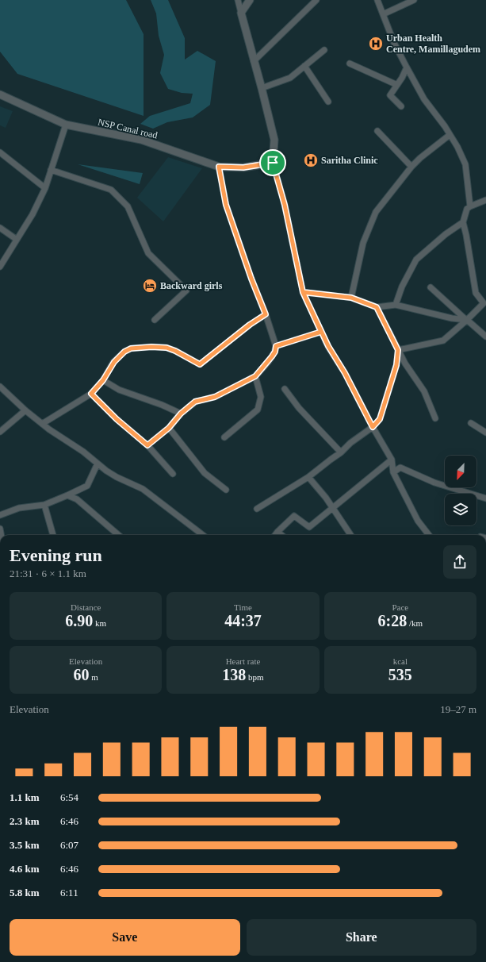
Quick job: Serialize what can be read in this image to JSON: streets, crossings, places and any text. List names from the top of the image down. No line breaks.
{"streets":{"street":["NSP Canal road"]},"places":{"hospital":["Urban Health Centre, Mamillagudem","Saritha Clinic"],"hotel":["Backward girls"]},"north":"bottom left","page":{"heading":["Evening run","21:31 · 6 × 1.1 km"],"stats":[["Distance","6.90 km"],["Time","44:37"],["Pace","6:28 /km"],["Elevation","60 m"],["Heart rate","138 bpm"],["kcal","535"]],"chart":["Elevation","19–27 m"],"list":[{"name":"1.1 km","note":"6:54"},{"name":"2.3 km","note":"6:46"},{"name":"3.5 km","note":"6:07"},{"name":"4.6 km","note":"6:46"},{"name":"5.8 km","note":"6:11"}],"buttons":["Save","Share"]}}
